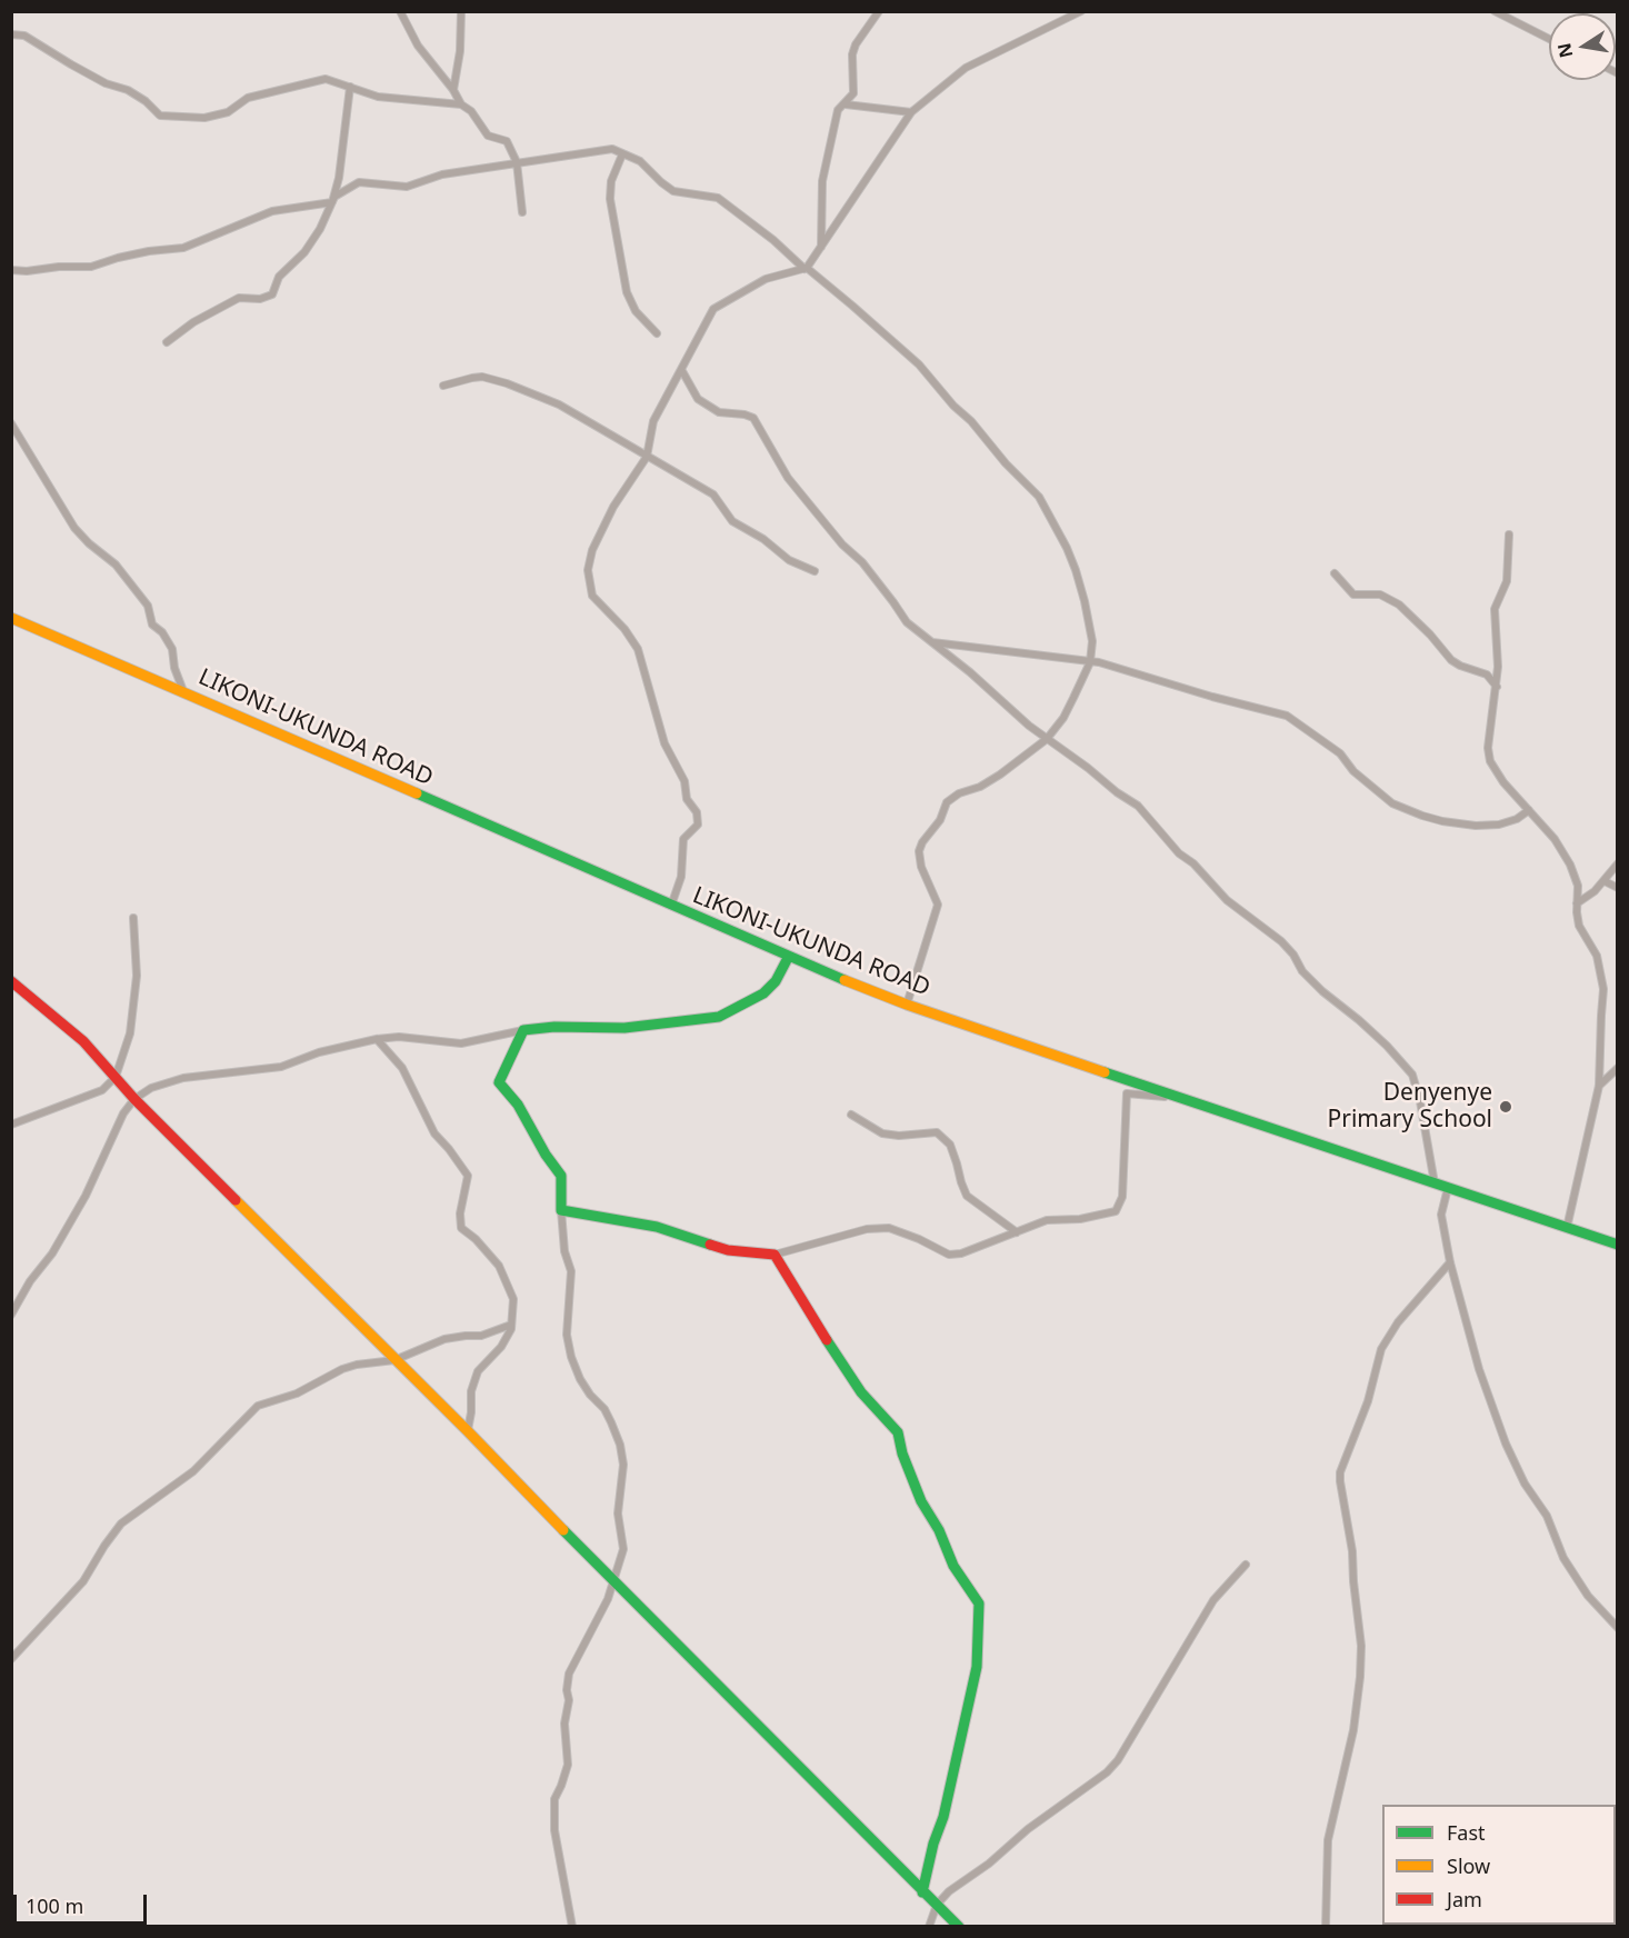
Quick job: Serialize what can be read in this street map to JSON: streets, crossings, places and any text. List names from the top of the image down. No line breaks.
{"streets":{"main road":["LIKONI-UKUNDA ROAD"]},"places":["Denyenye Primary School"],"legend":["Fast","Slow","Jam"],"scale_bar":"100 m","north":"left"}
